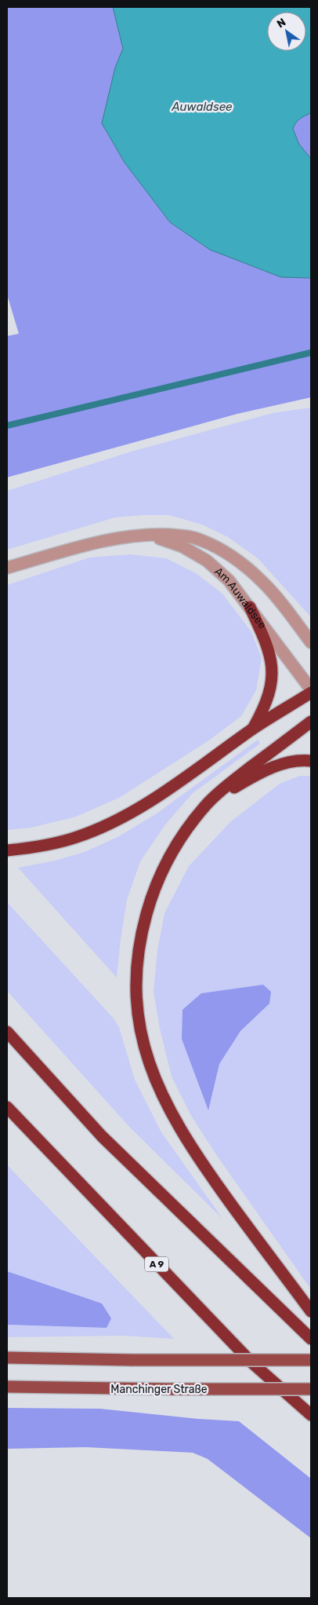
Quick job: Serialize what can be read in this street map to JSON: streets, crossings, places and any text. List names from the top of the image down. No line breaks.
{"streets":{"highway":["A 9"],"main road":["Manchinger Straße"],"street":["Am Auwaldsee"]},"water":["Auwaldsee"],"north":"top left"}
